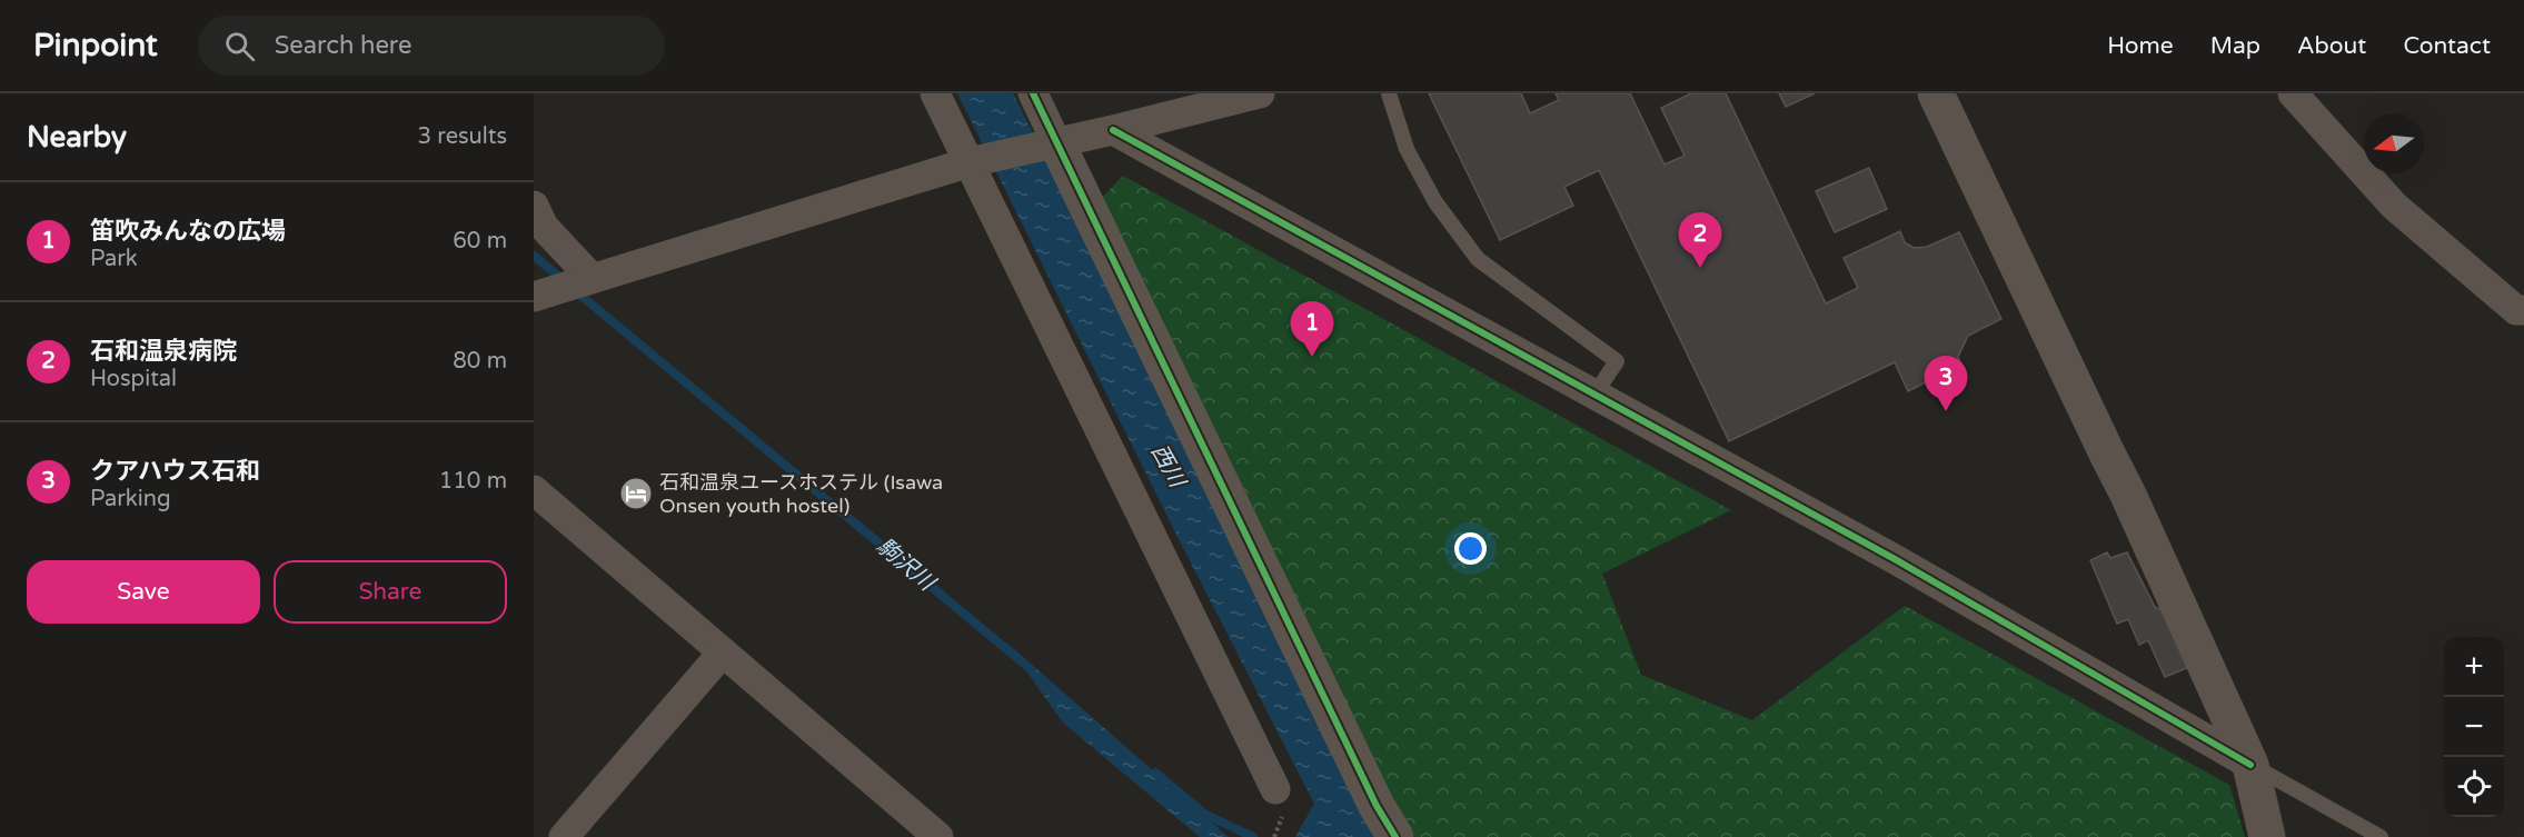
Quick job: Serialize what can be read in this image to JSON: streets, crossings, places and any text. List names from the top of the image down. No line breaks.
{"water":["西川","駒沢川"],"places":{"hotel":["石和温泉ユースホステル (Isawa Onsen youth hostel)"]},"north":"left","page":{"header":"Pinpoint","search":"Search here","nav":["Home","Map","About","Contact"],"heading":["Nearby","3 results"],"list":[{"mark":"1","name":"笛吹みんなの広場","note":"Park","value":"60 m"},{"mark":"2","name":"石和温泉病院","note":"Hospital","value":"80 m"},{"mark":"3","name":"クアハウス石和","note":"Parking","value":"110 m"}],"pins":["2","1","3"],"buttons":["Save","Share"],"map_buttons":["+","−"]}}
